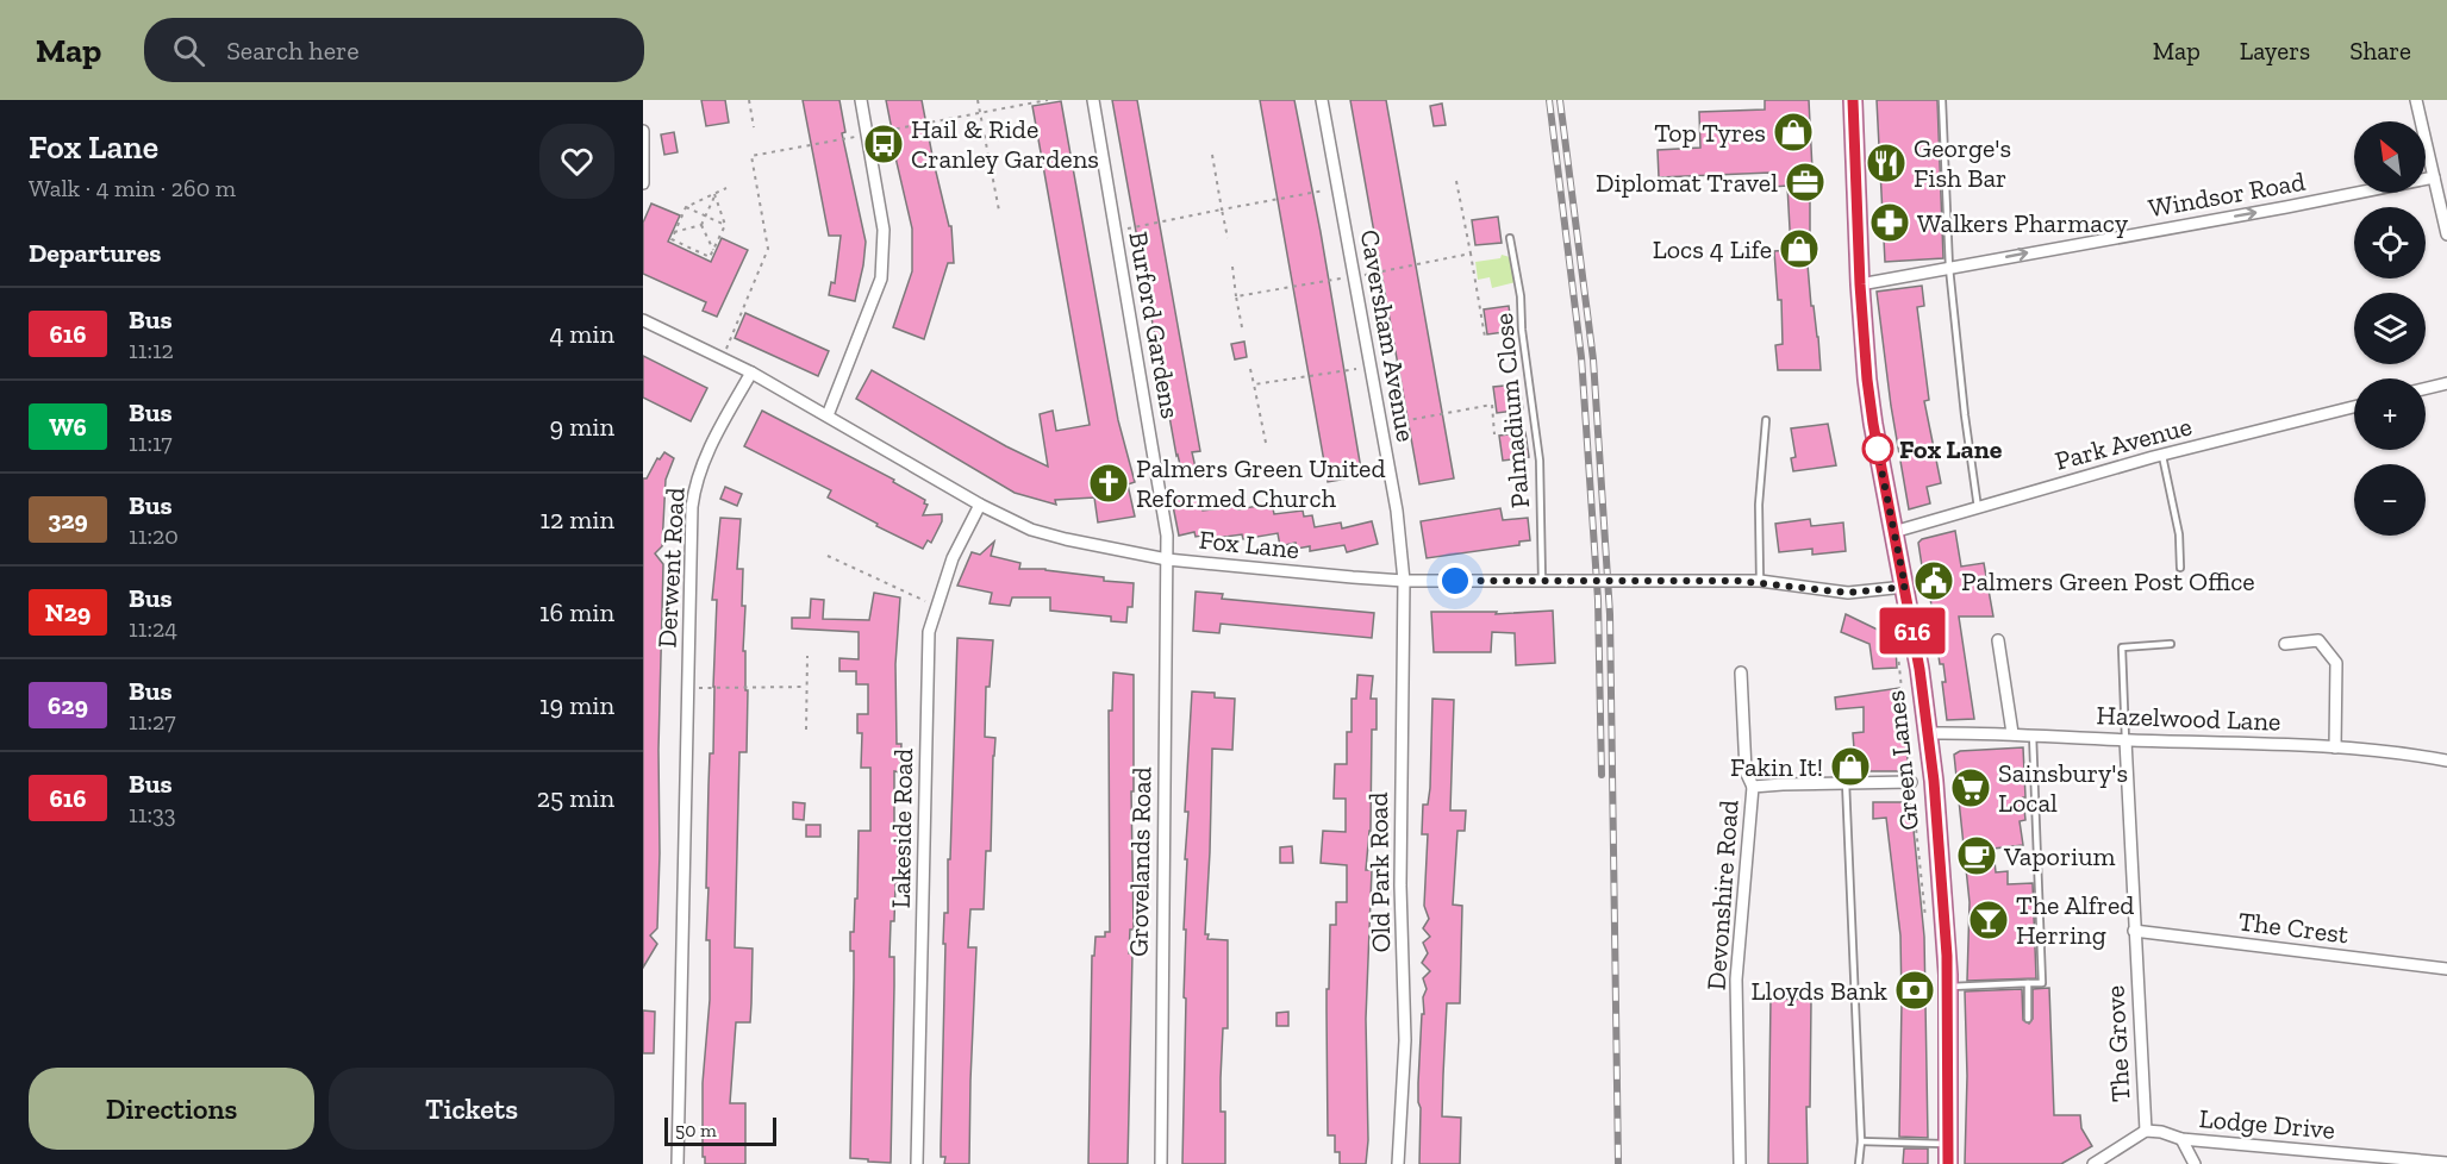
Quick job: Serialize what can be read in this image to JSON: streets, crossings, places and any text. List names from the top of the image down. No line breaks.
{"streets":{"main road":["Green Lanes"],"street":["Windsor Road","Burford Gardens","Caversham Avenue","Park Avenue","Fox Lane","Derwent Road","Hazelwood Lane","Lakeside Road","Grovelands Road","Old Park Road","Devonshire Road","The Crest","The Grove","Lodge Drive"],"lane":["Palmadium Close"]},"crossings":[["Windsor Road","Green Lanes"],["Burford Gardens","Fox Lane"],["Burford Gardens","Grovelands Road"],["Caversham Avenue","Fox Lane"],["Caversham Avenue","Old Park Road"],["Palmadium Close","Fox Lane"],["Park Avenue","Green Lanes"],["Fox Lane","Derwent Road"],["Fox Lane","Green Lanes"],["Fox Lane","Lakeside Road"],["Fox Lane","Grovelands Road"],["Fox Lane","Old Park Road"],["Hazelwood Lane","Green Lanes"],["Hazelwood Lane","The Grove"],["Green Lanes","Devonshire Road"],["The Crest","The Grove"],["The Grove","Lodge Drive"]],"one_way":["Windsor Road"],"places":{"shop":["Top Tyres","Locs 4 Life","Fakin It!"],"bus stop":["Hail & Ride Cranley Gardens"],"restaurant":["George's Fish Bar"],"office":["Diplomat Travel"],"pharmacy":["Walkers Pharmacy"],"other":["Fox Lane"],"church":["Palmers Green United Reformed Church"],"public building":["Palmers Green Post Office"],"supermarket":["Sainsbury's Local"],"cafe":["Vaporium"],"bar":["The Alfred Herring"],"bank":["Lloyds Bank"]},"lines":["bus line 616"],"scale_bar":"50 m","north":"top left","page":{"header":"Map","search":"Search here","nav":["Map","Layers","Share"],"heading":[["Fox Lane","Walk · 4 min · 260 m"],"Departures"],"on_map":"616","map_buttons":["+","−"],"list":[{"mark":"616","name":"Bus","note":"11:12","value":"4 min"},{"mark":"W6","name":"Bus","note":"11:17","value":"9 min"},{"mark":"329","name":"Bus","note":"11:20","value":"12 min"},{"mark":"N29","name":"Bus","note":"11:24","value":"16 min"},{"mark":"629","name":"Bus","note":"11:27","value":"19 min"},{"mark":"616","name":"Bus","note":"11:33","value":"25 min"}],"buttons":["Directions","Tickets"],"scale":"50 m"}}
